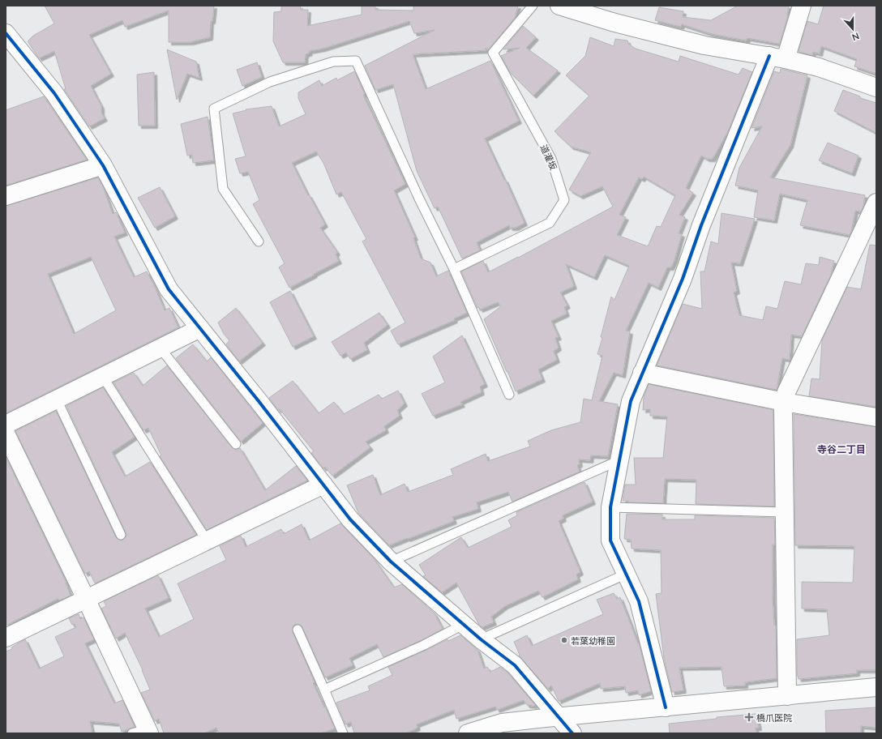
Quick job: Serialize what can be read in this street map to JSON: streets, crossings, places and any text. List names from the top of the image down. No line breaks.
{"streets":{"lane":["道灌坂"]},"districts":["寺谷二丁目"],"places":{"other":["若葉幼稚園"],"health":["橋爪医院"]},"north":"bottom"}
